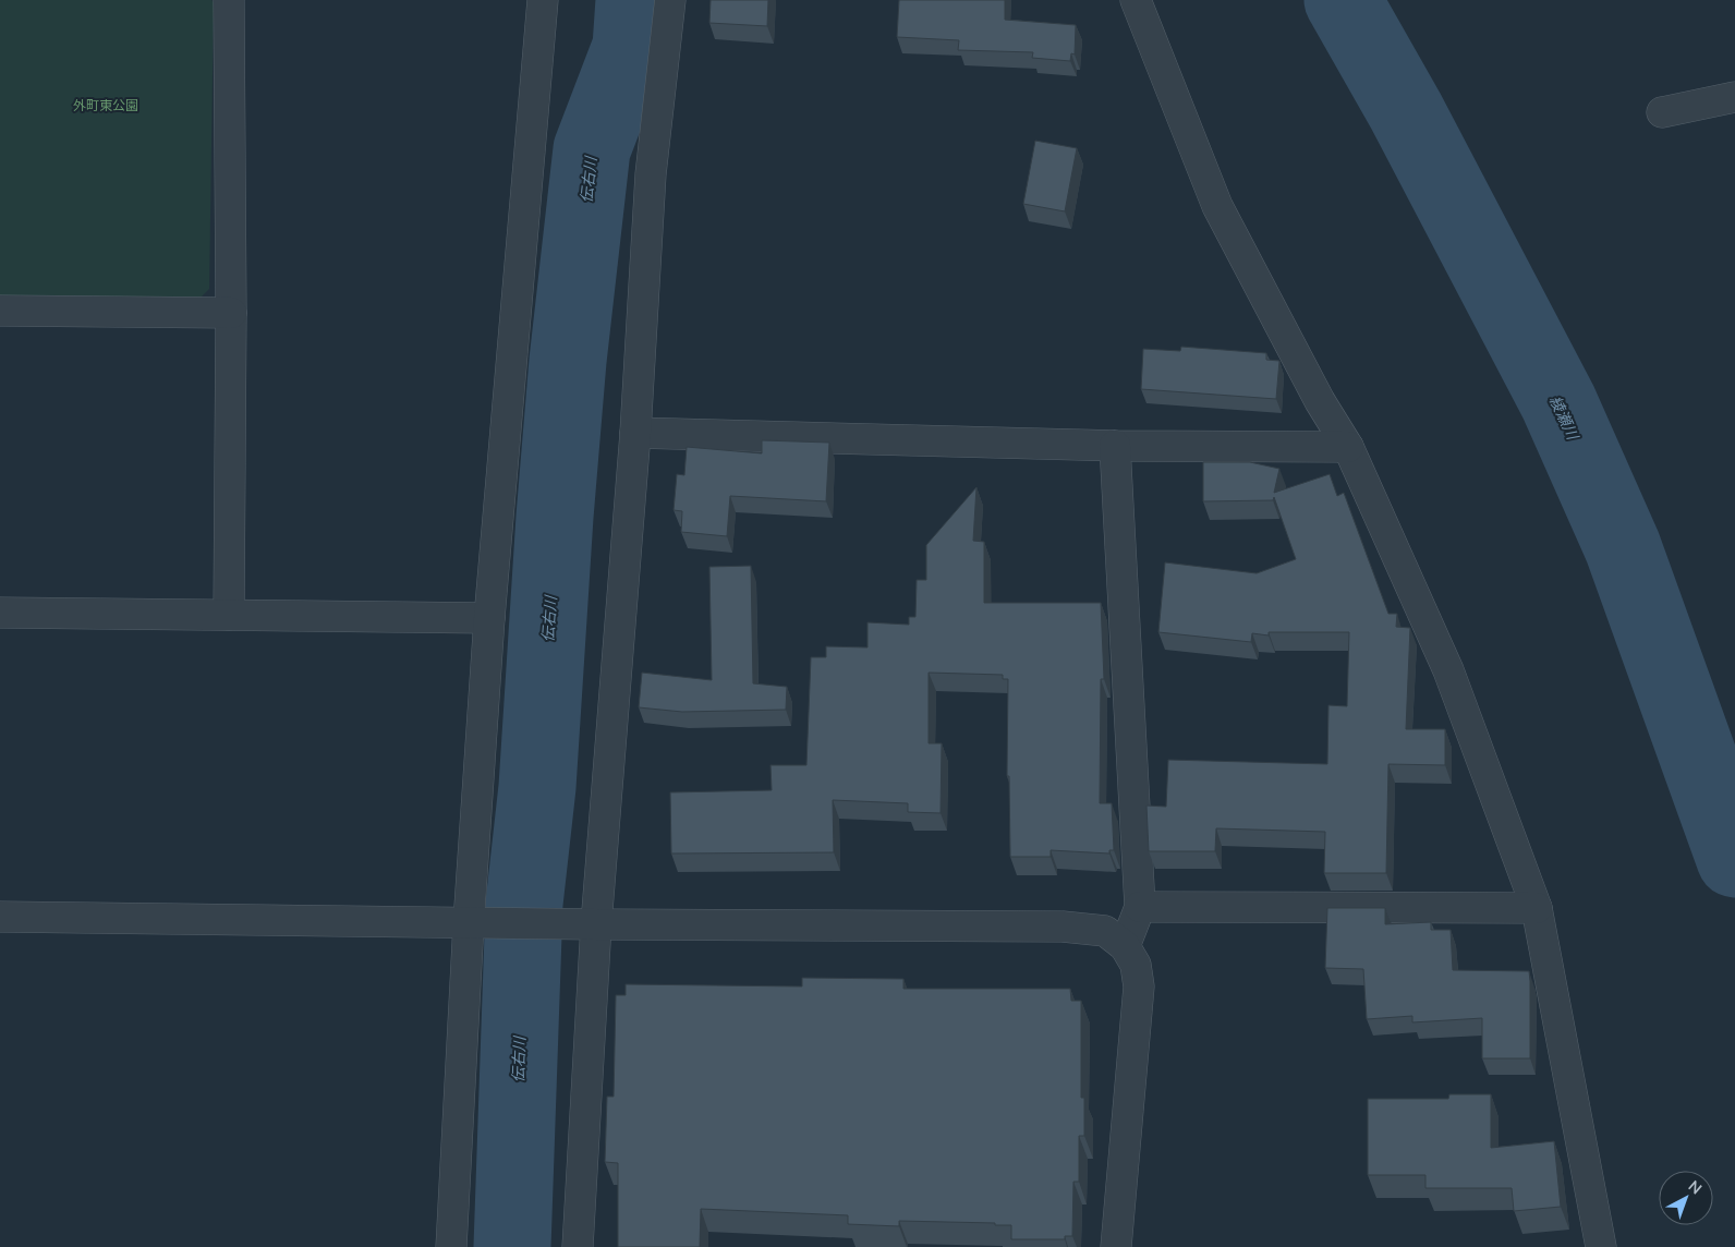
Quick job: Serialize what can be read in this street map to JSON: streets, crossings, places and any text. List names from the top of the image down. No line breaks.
{"water":["伝右川","綾瀬川"],"parks":["外町東公園"],"north":"top right"}
